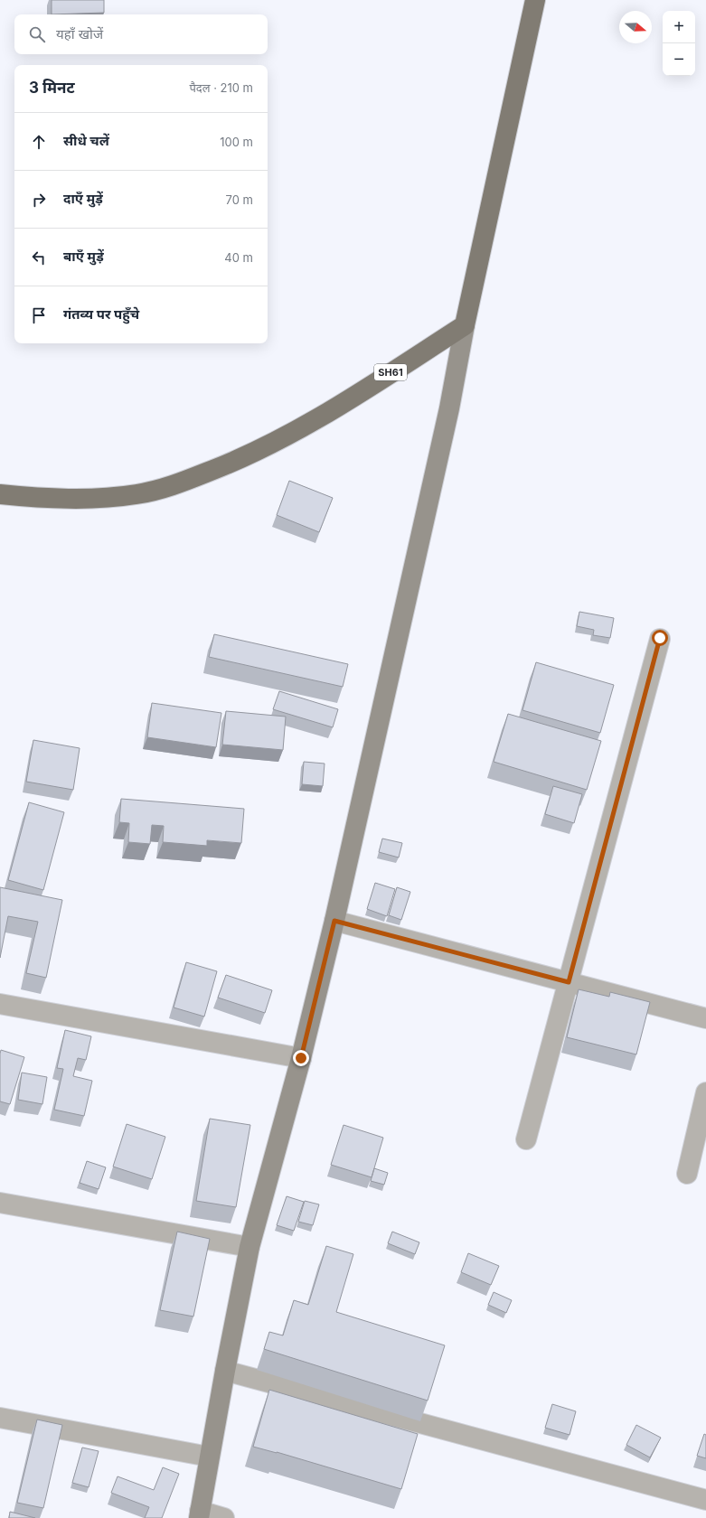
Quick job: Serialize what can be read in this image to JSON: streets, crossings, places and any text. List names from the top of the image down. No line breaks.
{"streets":{"main road":["SH61"]},"north":"right","page":{"map_buttons":["+","−"],"search":"यहाँ खोजें","heading":["3 मिनट","पैदल · 210 m"],"list":[["सीधे चलें","100 m"],["दाएँ मुड़ें","70 m"],["बाएँ मुड़ें","40 m"],"गंतव्य पर पहुँचे"]}}
